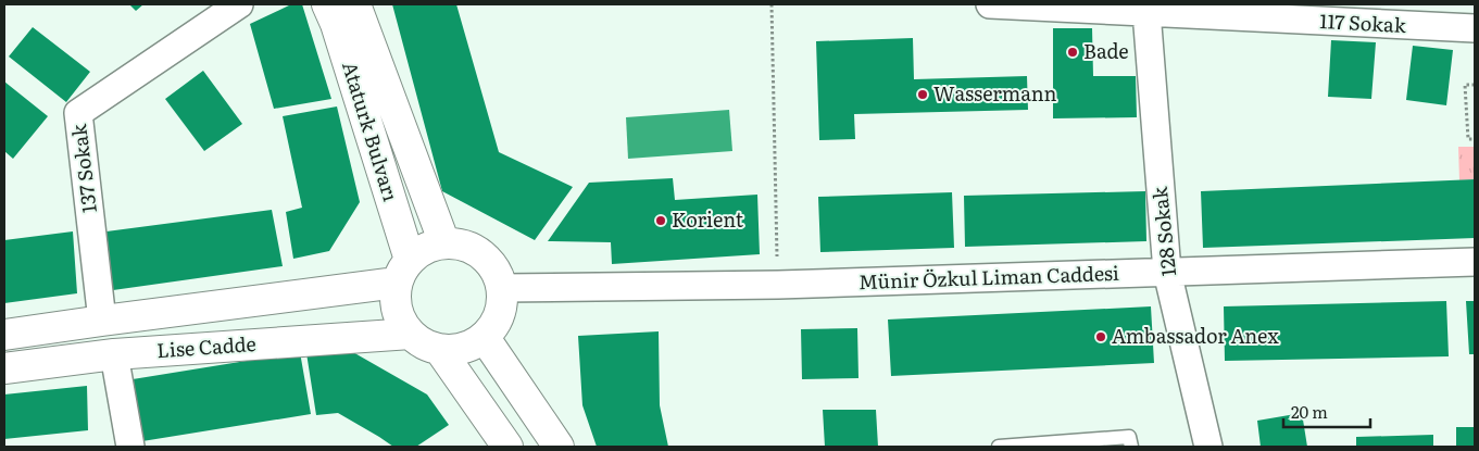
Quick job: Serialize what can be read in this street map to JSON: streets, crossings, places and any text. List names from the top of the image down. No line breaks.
{"streets":{"main road":["Ataturk Bulvarı","Lise Cadde"],"street":["117 Sokak","137 Sokak","128 Sokak","Münir Özkul Liman Caddesi"]},"crossings":[["117 Sokak","128 Sokak"],["Ataturk Bulvarı","Münir Özkul Liman Caddesi"],["Ataturk Bulvarı","Lise Cadde"],["137 Sokak","Lise Cadde"],["128 Sokak","Münir Özkul Liman Caddesi"],["Münir Özkul Liman Caddesi","Lise Cadde"]],"places":["Bade","Wassermann","Korient","Ambassador Anex"],"scale_bar":"20 m"}
